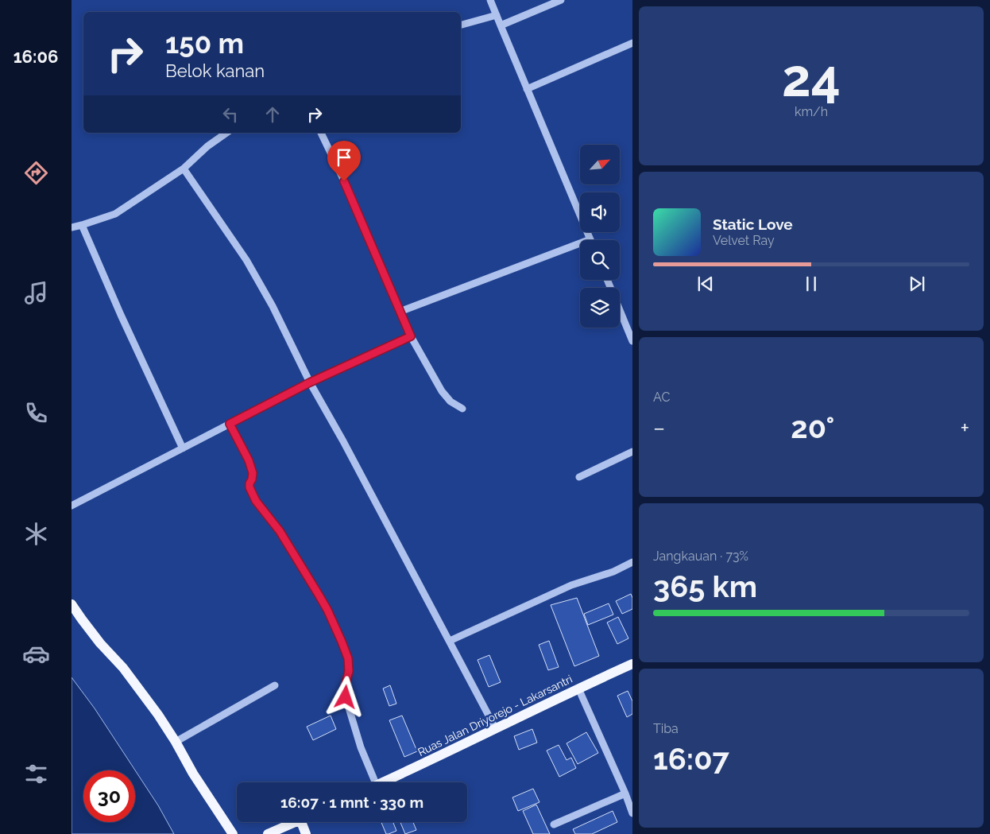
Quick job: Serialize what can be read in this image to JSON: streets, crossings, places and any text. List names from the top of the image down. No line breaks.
{"streets":{"main road":["Ruas Jalan Driyorejo - Lakarsantri"]},"north":"top right","page":{"tabs":"16:06","tile":[["24","km/h"],"AC",["Jangkauan · 73%","365 km"],["Tiba","16:07"]],"turn":["150 m","Belok kanan"],"song":["Static Love","Velvet Ray"],"heat":["−","20°","+"],"limit":"30","trip":"16:07 · 1 mnt · 330 m"}}
